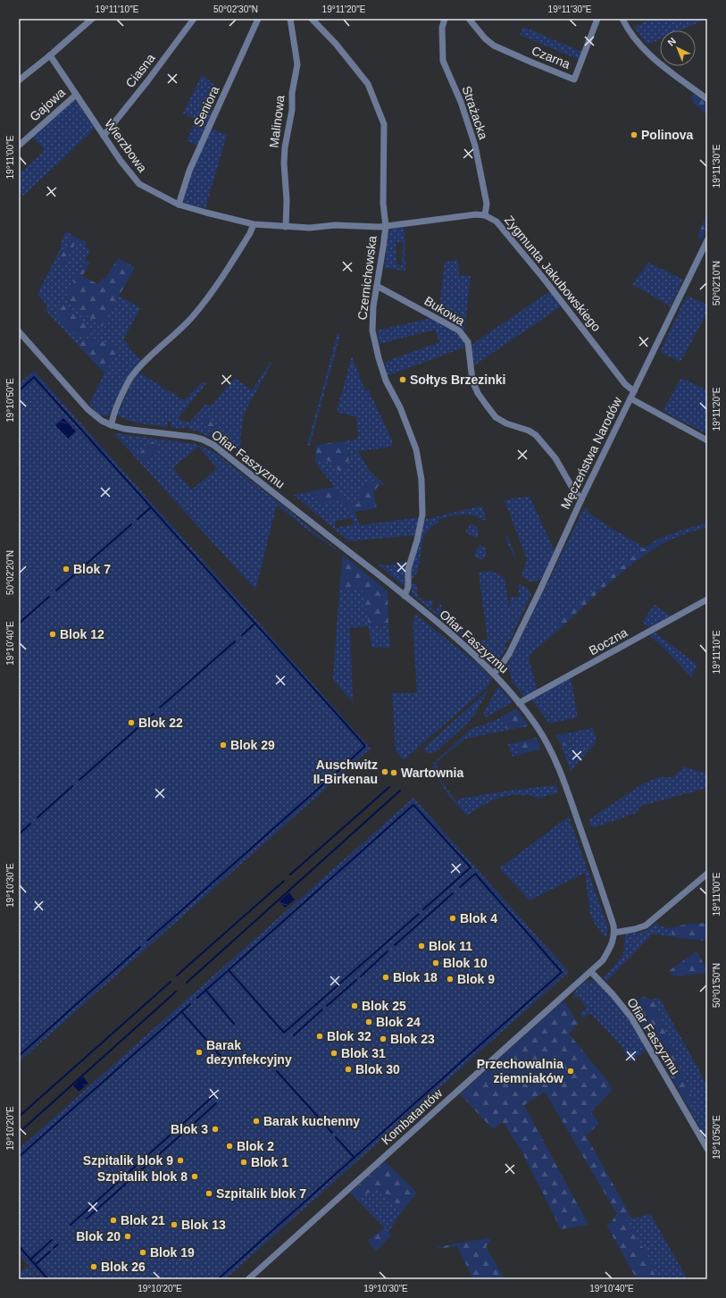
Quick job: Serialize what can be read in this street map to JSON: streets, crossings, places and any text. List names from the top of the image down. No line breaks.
{"streets":{"street":["Czarna","Ciasna","Gajowa","Seniora","Strażacka","Malinowa","Wierzbowa","Zygmunta Jakubowskiego","Czernichowska","Bukowa","Męczeństwa Narodów","Ofiar Faszyzmu","Boczna","Kombatantów"]},"crossings":[["Ciasna","Wierzbowa"],["Gajowa","Wierzbowa"],["Seniora","Wierzbowa"],["Strażacka","Zygmunta Jakubowskiego"],["Malinowa","Zygmunta Jakubowskiego"],["Wierzbowa","Zygmunta Jakubowskiego"],["Zygmunta Jakubowskiego","Czernichowska"],["Zygmunta Jakubowskiego","Męczeństwa Narodów"],["Czernichowska","Bukowa"],["Czernichowska","Ofiar Faszyzmu"],["Bukowa","Męczeństwa Narodów"],["Męczeństwa Narodów","Ofiar Faszyzmu"],["Ofiar Faszyzmu","Boczna"],["Ofiar Faszyzmu","Kombatantów"]],"places":["Polinova","Sołtys Brzezinki","Blok 7","Blok 12","Blok 22","Blok 29","Auschwitz II-Birkenau","Wartownia","Blok 4","Blok 11","Blok 10","Blok 18","Blok 9","Blok 25","Blok 24","Blok 32","Blok 23","Barak dezynfekcyjny","Blok 31","Blok 30","Przechowalnia ziemniaków","Barak kuchenny","Blok 3","Blok 2","Szpitalik blok 9","Blok 1","Szpitalik blok 8","Szpitalik blok 7","Blok 21","Blok 13","Blok 20","Blok 19","Blok 26"],"north":"top left","coordinates":["19°11'10\"E","50°02'30\"N","19°11'20\"E","19°11'30\"E","19°11'00\"E","50°02'10\"N","19°10'50\"E","50°02'20\"N","19°10'40\"E","19°10'30\"E","50°01'50\"N","19°10'20\"E"]}
